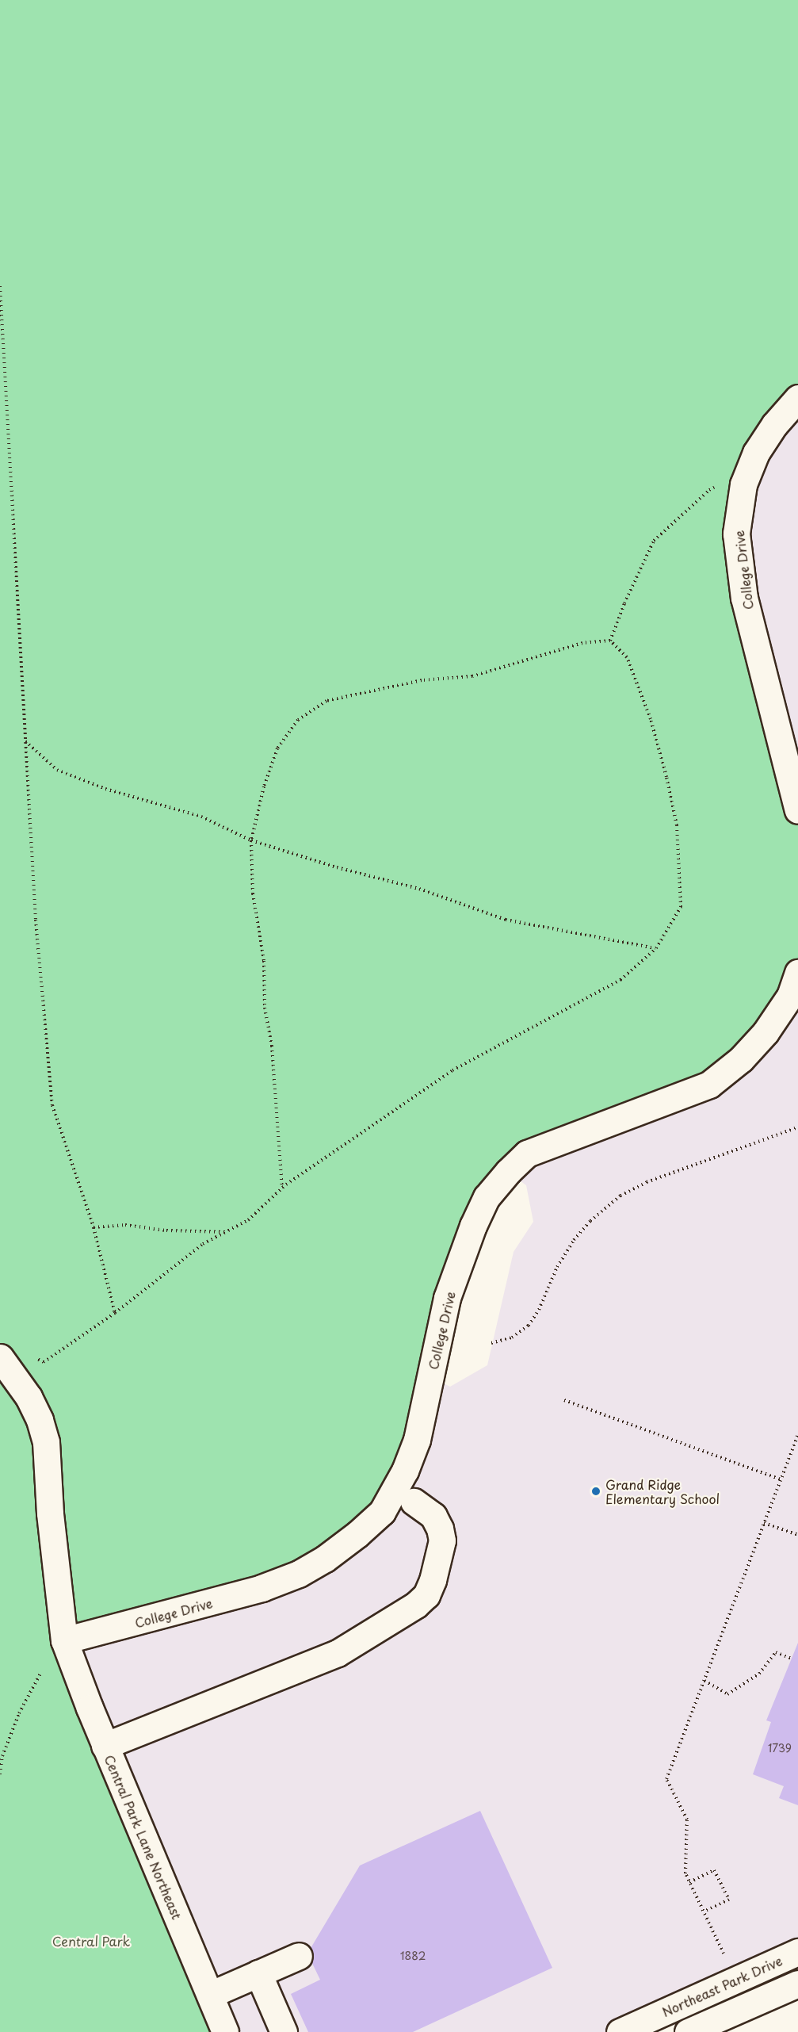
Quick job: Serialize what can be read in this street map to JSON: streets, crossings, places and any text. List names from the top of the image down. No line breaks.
{"streets":{"street":["College Drive","Central Park Lane Northeast","Northeast Park Drive"]},"crossings":[["College Drive","Central Park Lane Northeast"]],"parks":["Central Park"],"places":["Grand Ridge Elementary School"],"house_numbers":["1739","1882"]}
